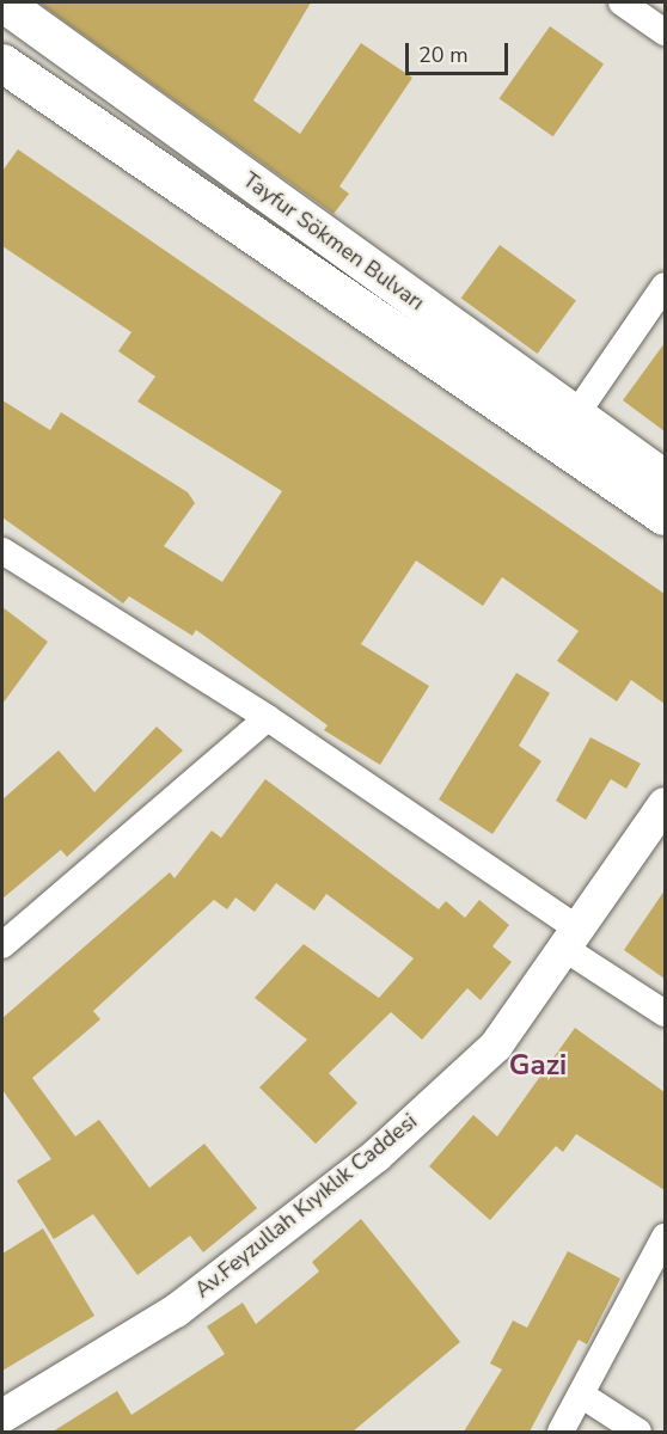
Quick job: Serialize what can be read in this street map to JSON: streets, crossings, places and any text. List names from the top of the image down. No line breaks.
{"streets":{"main road":["Tayfur Sökmen Bulvarı"],"street":["Av.Feyzullah Kıyıklık Caddesi"]},"districts":["Gazi"],"scale_bar":"20 m"}
